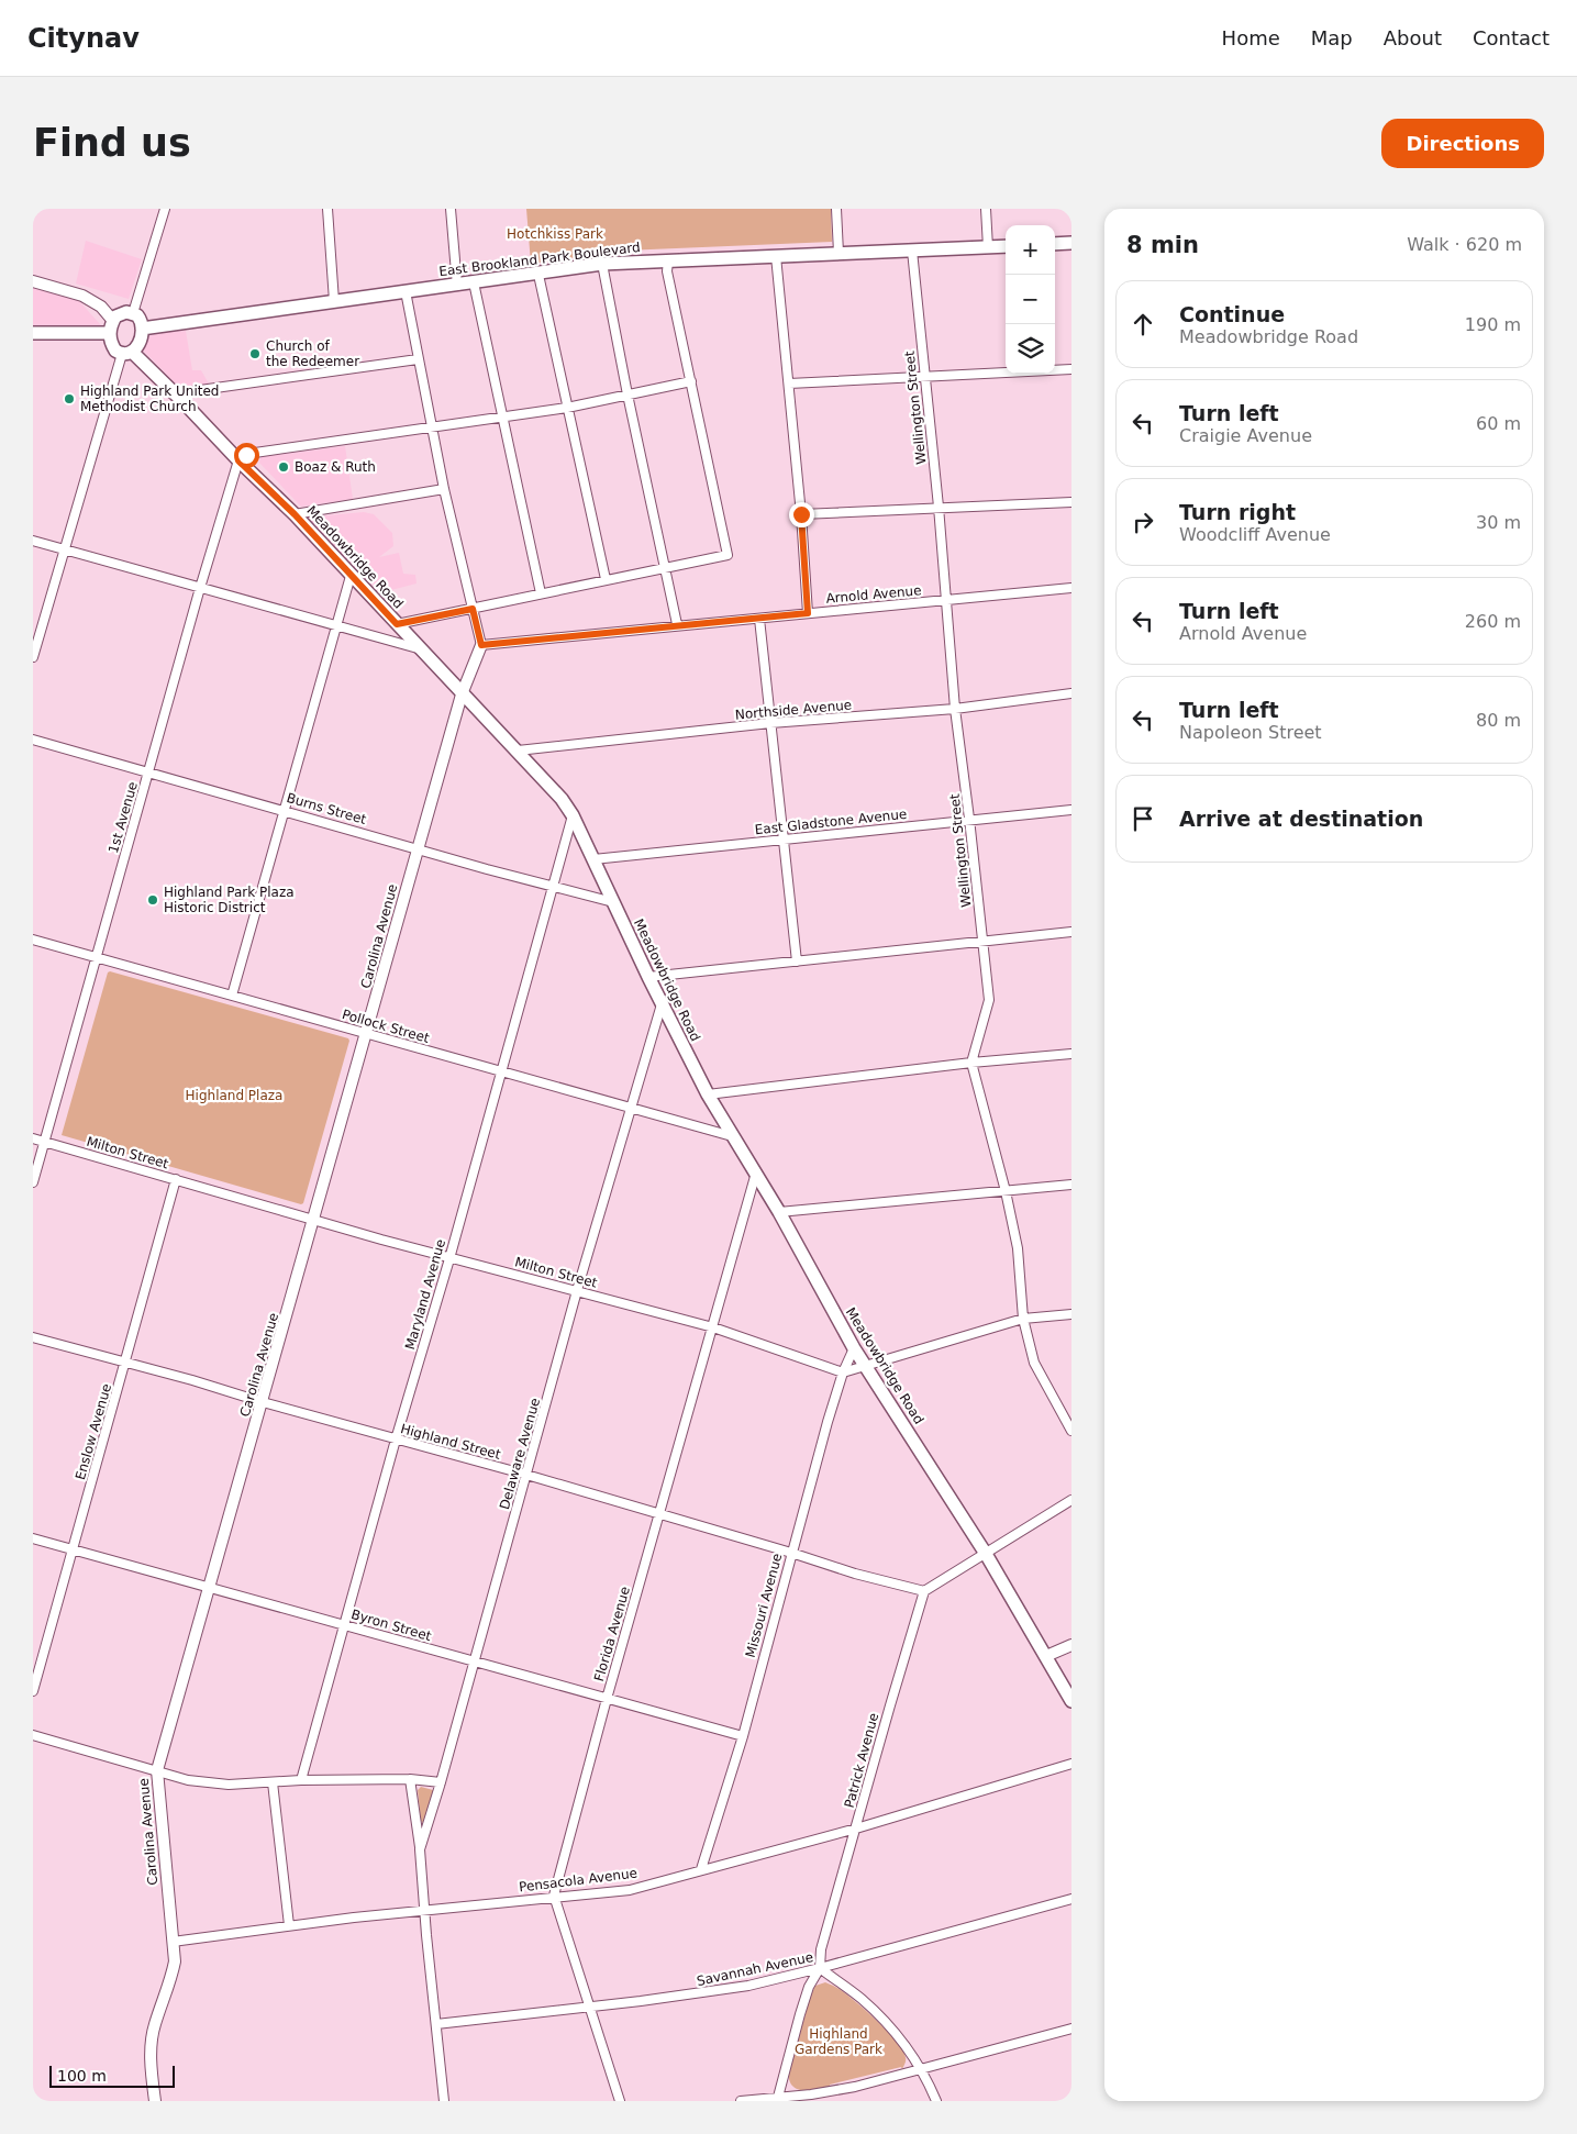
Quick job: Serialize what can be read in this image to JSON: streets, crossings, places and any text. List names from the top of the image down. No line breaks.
{"streets":{"main road":["East Brookland Park Boulevard","Meadowbridge Road"],"street":["Wellington Street","Arnold Avenue","Northside Avenue","Burns Street","1st Avenue","East Gladstone Avenue","Carolina Avenue","Pollock Street","Milton Street","Maryland Avenue","Enslow Avenue","Highland Street","Delaware Avenue","Missouri Avenue","Byron Street","Florida Avenue","Patrick Avenue","Pensacola Avenue","Savannah Avenue"]},"crossings":[["East Brookland Park Boulevard","Wellington Street"],["East Brookland Park Boulevard","Meadowbridge Road"],["Wellington Street","Arnold Avenue"],["Wellington Street","Northside Avenue"],["Wellington Street","East Gladstone Avenue"],["Meadowbridge Road","Northside Avenue"],["Meadowbridge Road","Burns Street"],["Meadowbridge Road","1st Avenue"],["Meadowbridge Road","East Gladstone Avenue"],["Meadowbridge Road","Carolina Avenue"],["Meadowbridge Road","Pollock Street"],["Meadowbridge Road","Maryland Avenue"],["Meadowbridge Road","Delaware Avenue"],["Meadowbridge Road","Missouri Avenue"],["Meadowbridge Road","Florida Avenue"],["Arnold Avenue","Carolina Avenue"],["Burns Street","1st Avenue"],["Burns Street","Carolina Avenue"],["Burns Street","Maryland Avenue"],["1st Avenue","Pollock Street"],["1st Avenue","Milton Street"],["Carolina Avenue","Pollock Street"],["Carolina Avenue","Milton Street"],["Carolina Avenue","Highland Street"],["Carolina Avenue","Byron Street"],["Carolina Avenue","Pensacola Avenue"],["Pollock Street","Maryland Avenue"],["Pollock Street","Delaware Avenue"],["Milton Street","Maryland Avenue"],["Milton Street","Enslow Avenue"],["Milton Street","Delaware Avenue"],["Milton Street","Missouri Avenue"],["Milton Street","Florida Avenue"],["Maryland Avenue","Highland Street"],["Maryland Avenue","Byron Street"],["Enslow Avenue","Highland Street"],["Enslow Avenue","Byron Street"],["Highland Street","Delaware Avenue"],["Highland Street","Missouri Avenue"],["Highland Street","Florida Avenue"],["Highland Street","Patrick Avenue"],["Delaware Avenue","Byron Street"],["Delaware Avenue","Pensacola Avenue"],["Delaware Avenue","Savannah Avenue"],["Missouri Avenue","Byron Street"],["Missouri Avenue","Pensacola Avenue"],["Byron Street","Florida Avenue"],["Florida Avenue","Pensacola Avenue"],["Patrick Avenue","Pensacola Avenue"],["Patrick Avenue","Savannah Avenue"]],"parks":["Hotchkiss Park","Highland Plaza","Highland Gardens Park"],"places":["Church of the Redeemer","Highland Park United Methodist Church","Boaz & Ruth","Highland Park Plaza Historic District"],"scale_bar":"100 m","page":{"header":"Citynav","nav":["Home","Map","About","Contact"],"buttons":"Directions","title":"Find us","heading":["8 min","Walk · 620 m"],"map_buttons":["+","−"],"list":[["Continue","Meadowbridge Road","190 m"],["Turn left","Craigie Avenue","60 m"],["Turn right","Woodcliff Avenue","30 m"],["Turn left","Arnold Avenue","260 m"],["Turn left","Napoleon Street","80 m"],"Arrive at destination"],"scale":"100 m"}}
